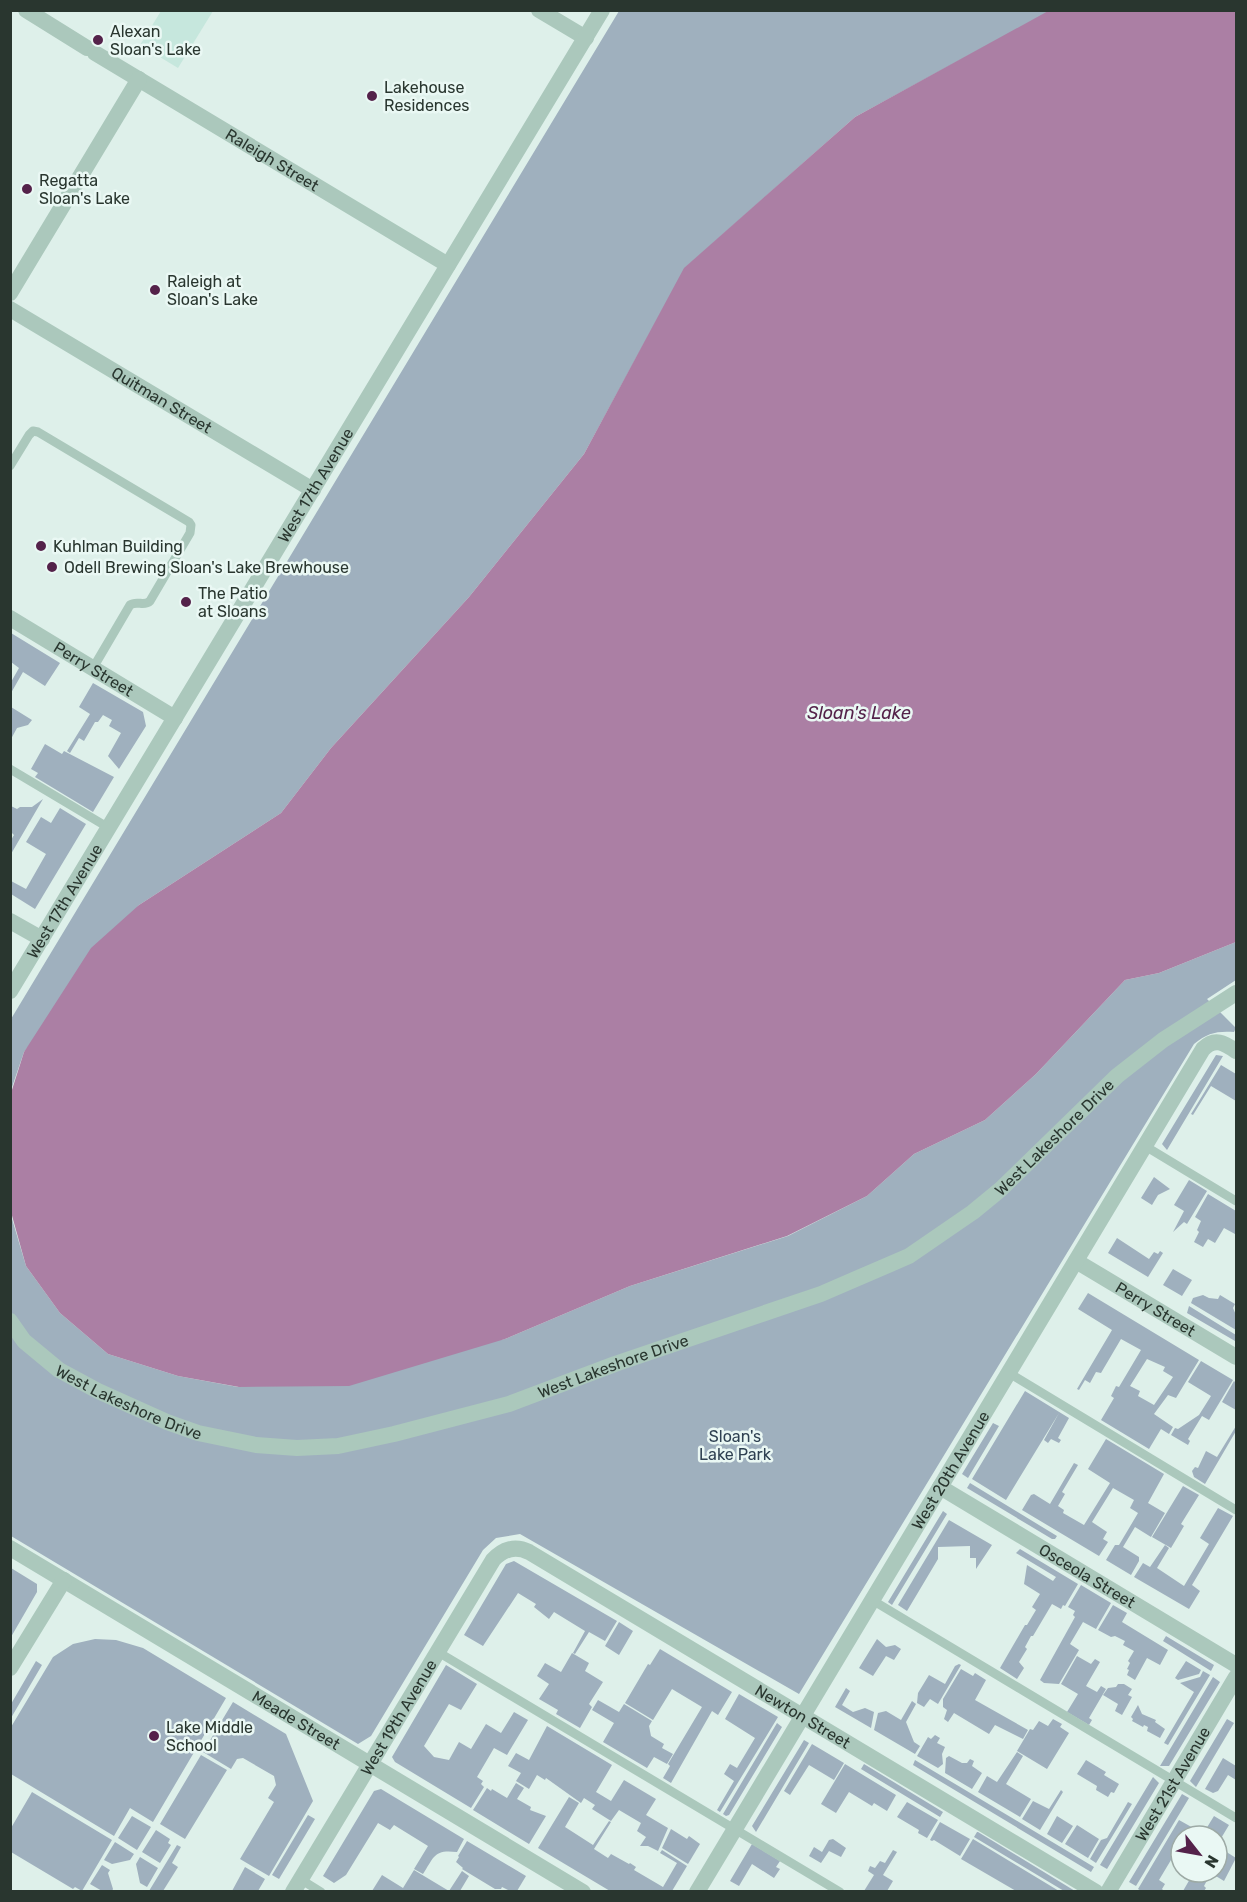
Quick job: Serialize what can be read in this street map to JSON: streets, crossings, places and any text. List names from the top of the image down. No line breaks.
{"streets":{"street":["Raleigh Street","Quitman Street","West 17th Avenue","Perry Street","West Lakeshore Drive","West 20th Avenue","Osceola Street","Newton Street","West 19th Avenue","Meade Street","West 21st Avenue"]},"crossings":[["Raleigh Street","West 17th Avenue"],["Quitman Street","West 17th Avenue"],["West 17th Avenue","Perry Street"],["Perry Street","West 20th Avenue"],["West 20th Avenue","Osceola Street"],["West 20th Avenue","Newton Street"],["Newton Street","West 19th Avenue"],["West 19th Avenue","Meade Street"]],"water":["Sloan's Lake"],"parks":["Sloan's Lake Park"],"places":["Alexan Sloan's Lake","Lakehouse Residences","Regatta Sloan's Lake","Raleigh at Sloan's Lake","Kuhlman Building","Odell Brewing Sloan's Lake Brewhouse","The Patio at Sloans","Lake Middle School"],"north":"bottom right"}
